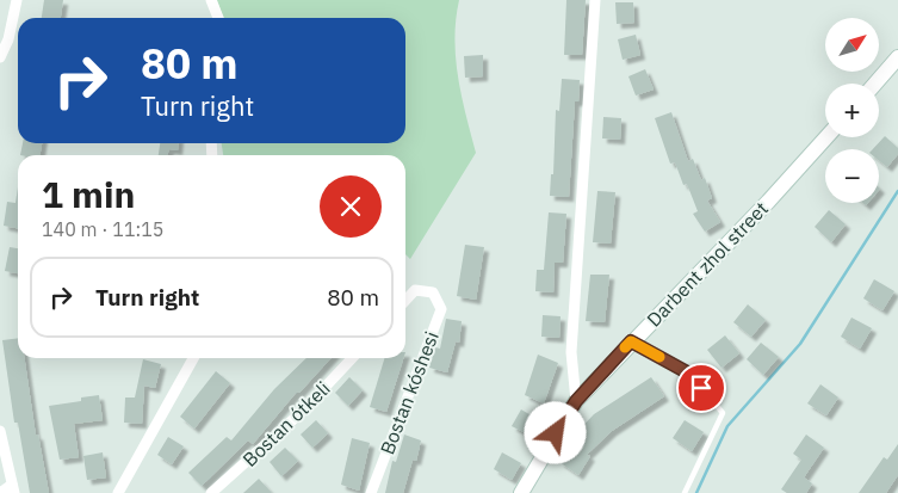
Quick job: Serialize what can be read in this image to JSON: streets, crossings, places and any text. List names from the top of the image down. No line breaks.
{"streets":{"main road":["Darbent zhol street"],"street":["Bostan kóshesi","Bostan ótkeli"]},"north":"top right","page":{"map_buttons":["+","−"],"turn":["80 m","Turn right"],"heading":["1 min","140 m · 11:15"],"list":[{"name":"Turn right","value":"80 m"}]}}
